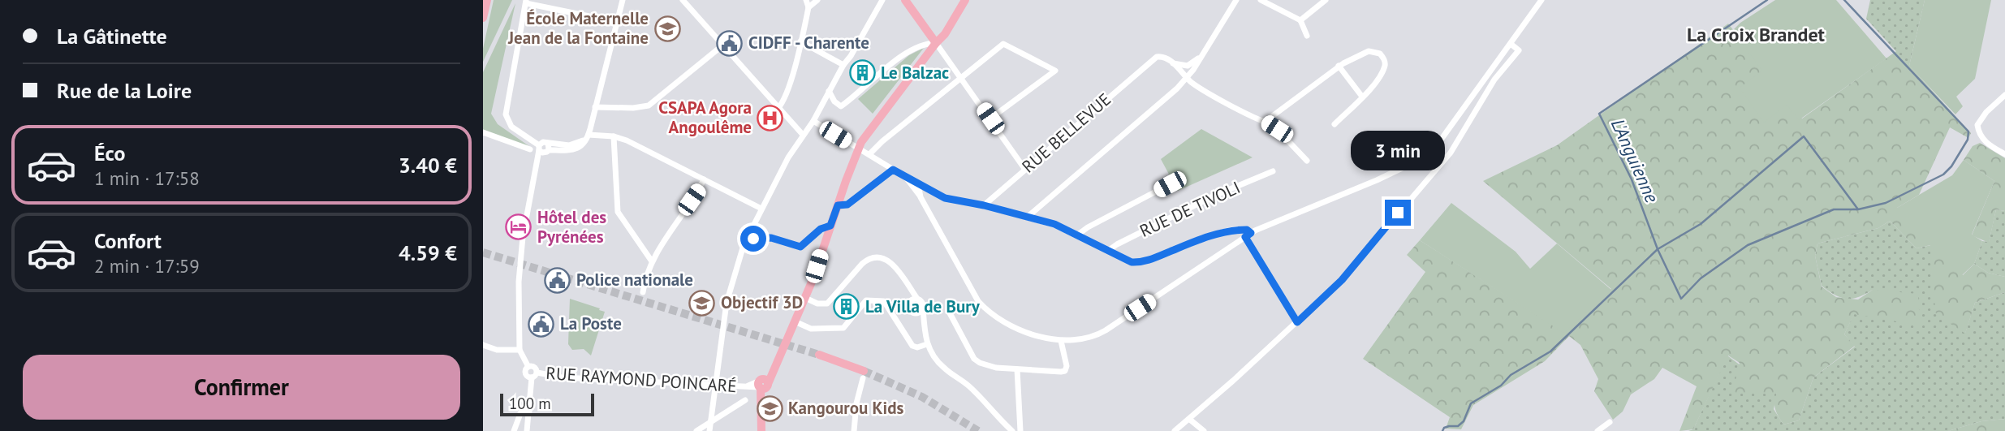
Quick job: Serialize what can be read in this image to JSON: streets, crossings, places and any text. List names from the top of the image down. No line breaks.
{"streets":{"street":["RUE BELLEVUE","RUE DE TIVOLI","RUE RAYMOND POINCARÉ"]},"districts":["La Croix Brandet"],"water":["L'Anguienne"],"places":{"school or university":["École Maternelle Jean de la Fontaine","Objectif 3D","Kangourou Kids"],"public building":["CIDFF - Charente","Police nationale","La Poste"],"building":["Le Balzac","La Villa de Bury"],"hospital":["CSAPA Agora Angoulême"],"hotel":["Hôtel des Pyrénées"]},"scale_bar":"100 m","page":{"banner":["La Gâtinette","Rue de la Loire"],"list":[{"name":"Éco","note":"1 min · 17:58","value":"3.40 €"},{"name":"Confort","note":"2 min · 17:59","value":"4.59 €"}],"bubble":"3 min","buttons":"Confirmer","scale":"100 m"}}
